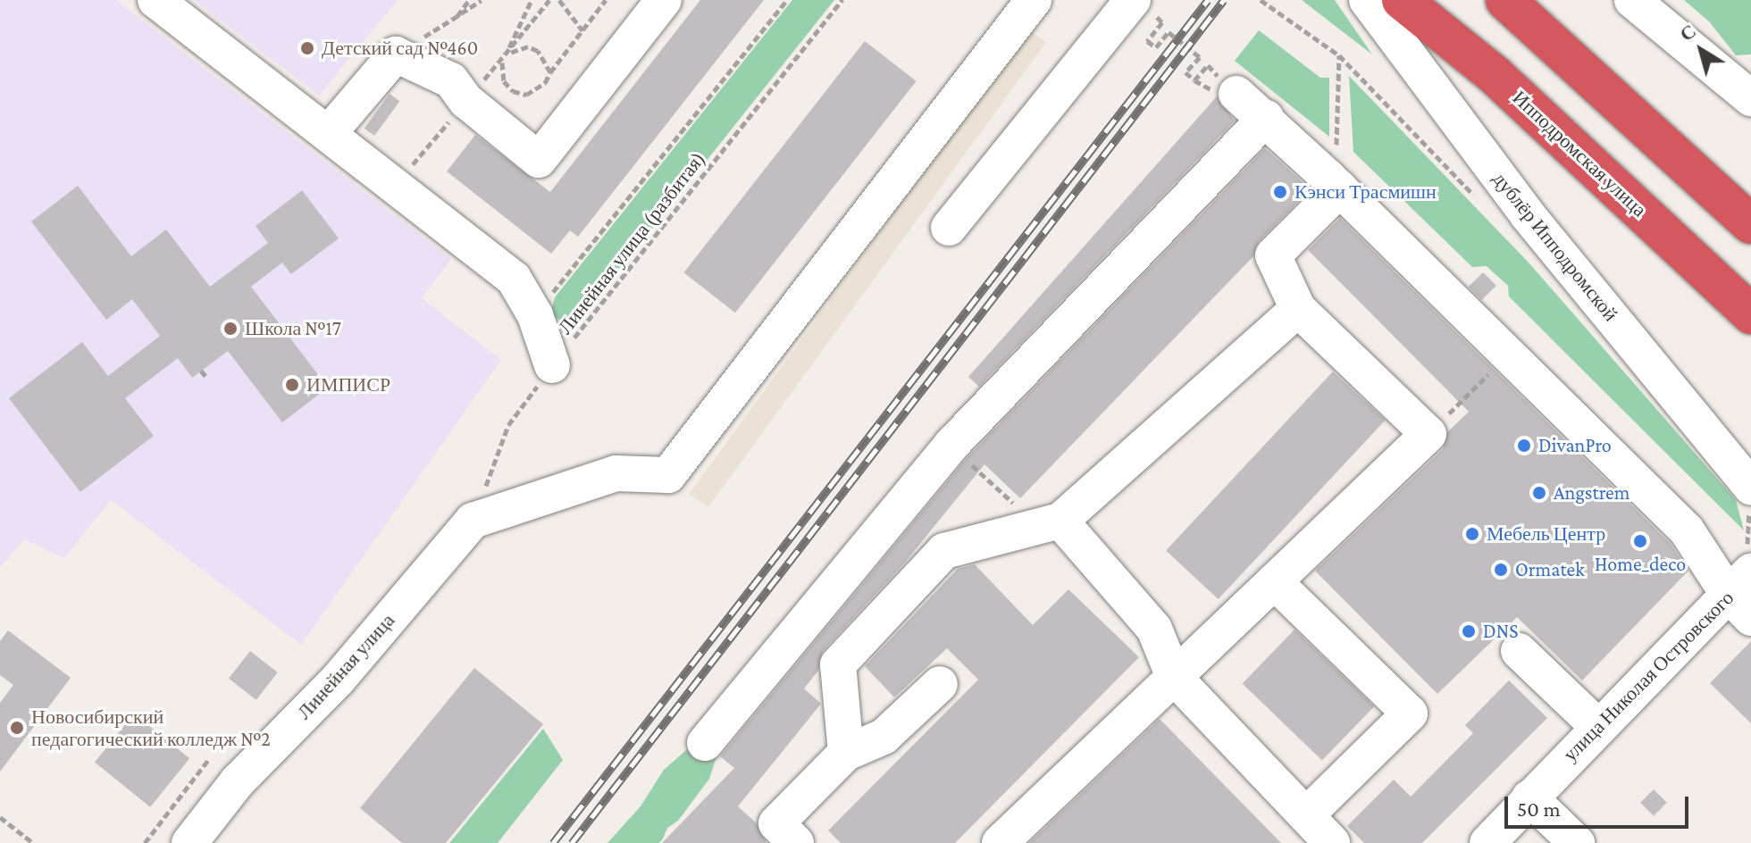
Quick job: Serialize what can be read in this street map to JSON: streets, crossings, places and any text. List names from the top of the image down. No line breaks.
{"streets":{"highway":["Ипподромская улица"],"street":["дублёр Ипподромской","Линейная улица","улица Николая Островского"],"path":["Линейная улица (разбитая)"]},"crossings":[["Линейная улица (разбитая)","Линейная улица"]],"places":["Детский сад №460","Кэнси Трасмишн","Школа №17","ИМПИСР","DivanPro","Angstrem","Мебель Центр","Home_deco","Ormatek","DNS","Новосибирский педагогический колледж №2"],"scale_bar":"50 m","north":"top left"}
